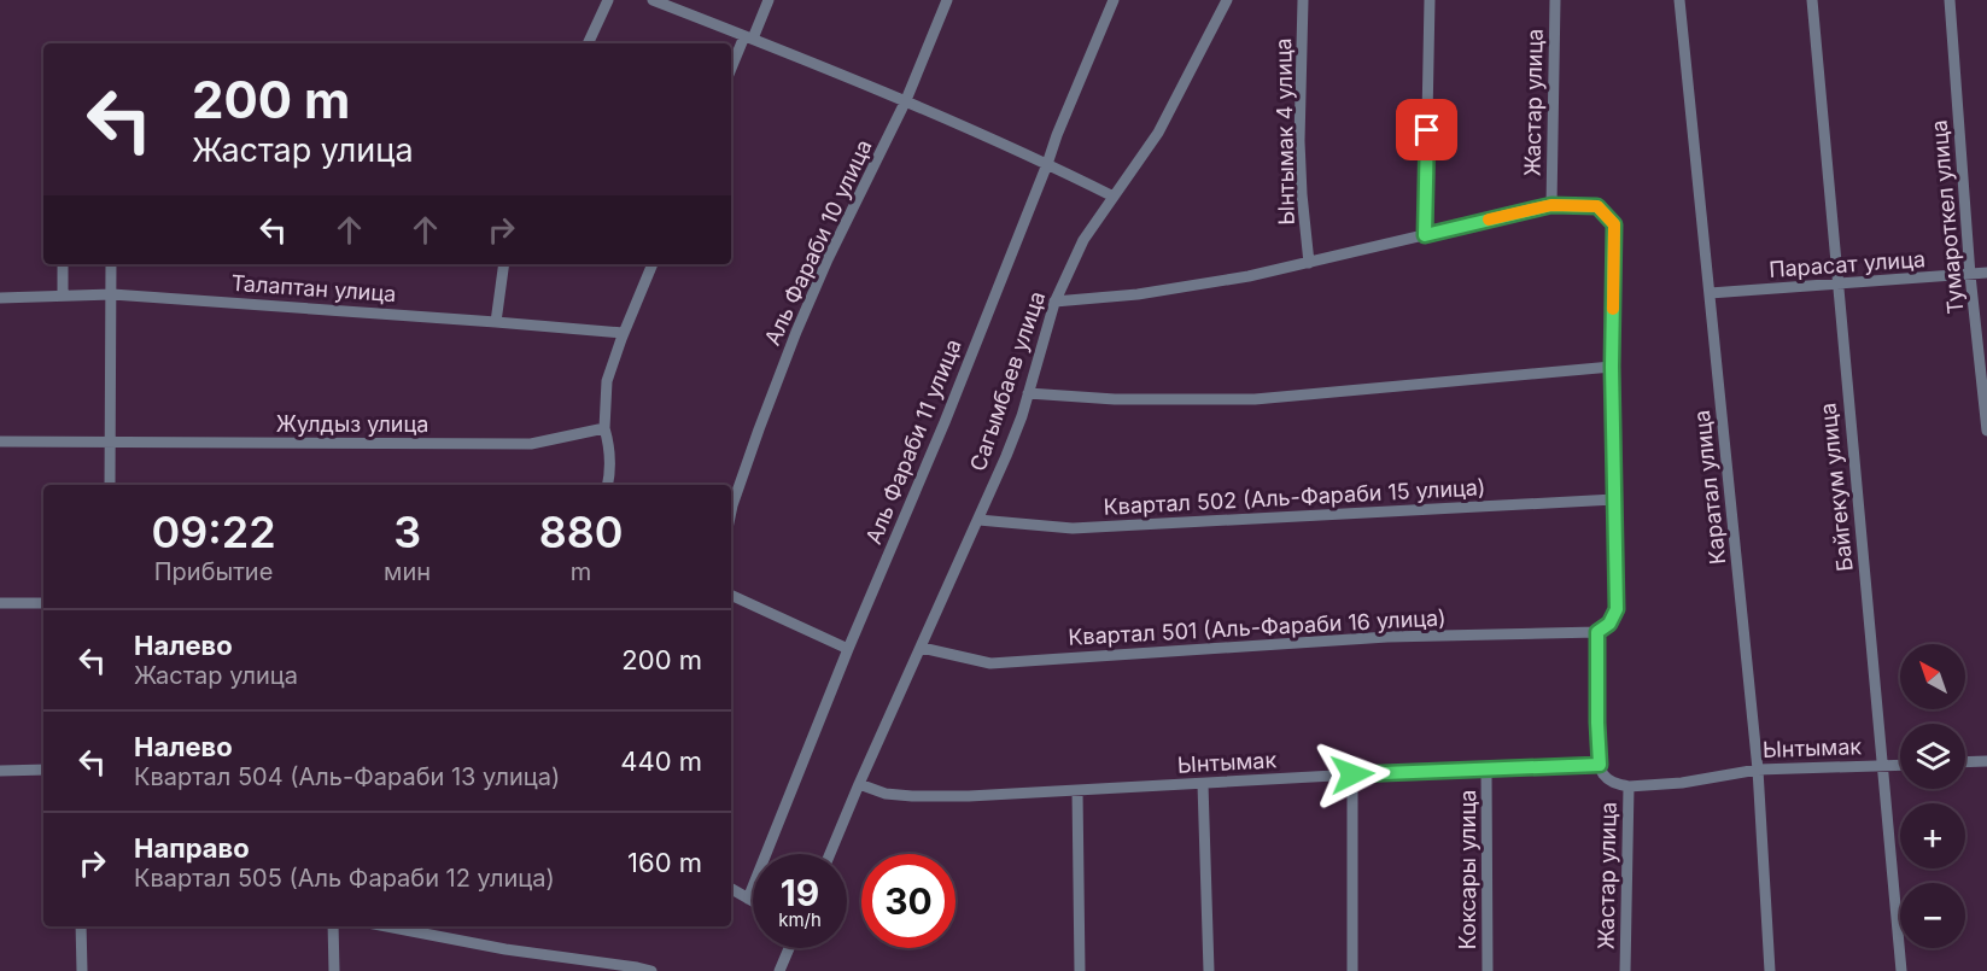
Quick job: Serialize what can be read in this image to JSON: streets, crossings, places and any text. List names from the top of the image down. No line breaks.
{"streets":{"street":["Жастар улица","Ынтымак 4 улица","Тумароткел улица","Аль Фараби 10 улица","Парасат улица","Талаптан улица","Сагымбаев улица","Жулдыз улица","Аль Фараби 11 улица","Каратал улица","Байгекум улица","Квартал 502 (Аль-Фараби 15 улица)","Квартал 501 (Аль-Фараби 16 улица)","Ынтымак","Коксары улица"]},"crossings":[["Жастар улица","Ынтымак"],["Тумароткел улица","Парасат улица"],["Парасат улица","Каратал улица"],["Парасат улица","Байгекум улица"],["Сагымбаев улица","Квартал 502 (Аль-Фараби 15 улица)"],["Сагымбаев улица","Квартал 501 (Аль-Фараби 16 улица)"],["Сагымбаев улица","Ынтымак"],["Каратал улица","Ынтымак"],["Байгекум улица","Ынтымак"],["Ынтымак","Коксары улица"]],"north":"top left","page":{"turn":["200 m","Жастар улица"],"eta":["09:22","Прибытие","3","мин","880","m"],"list":[{"name":"Налево","note":"Жастар улица","value":"200 m"},{"name":"Налево","note":"Квартал 504 (Аль-Фараби 13 улица)","value":"440 m"},{"name":"Направо","note":"Квартал 505 (Аль Фараби 12 улица)","value":"160 m"}],"map_buttons":["+","−"],"speed":"19 km/h","limit":"30"}}
